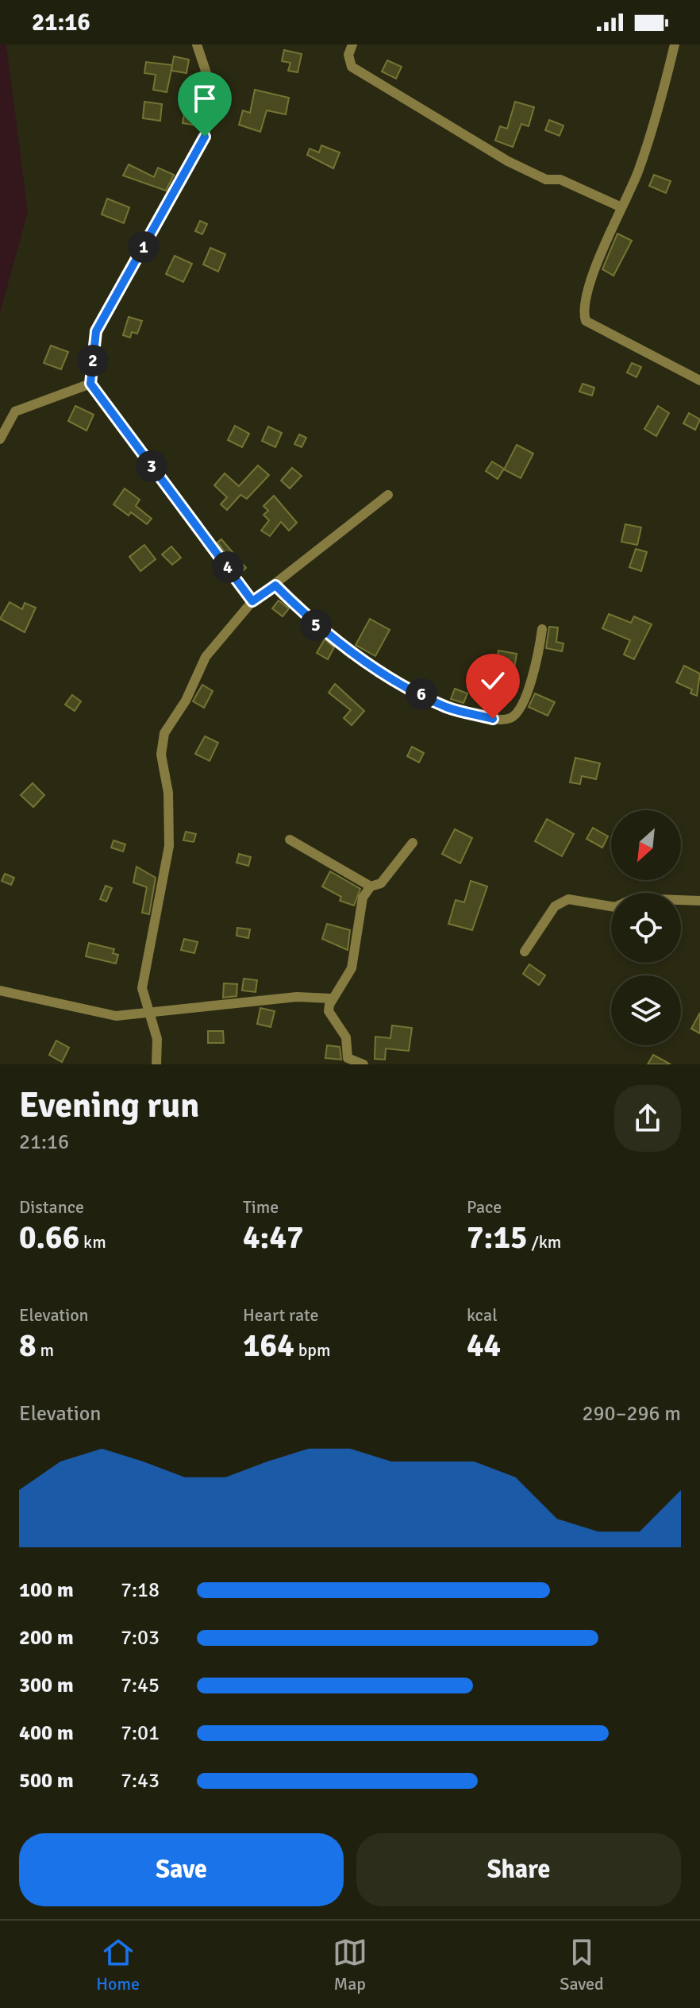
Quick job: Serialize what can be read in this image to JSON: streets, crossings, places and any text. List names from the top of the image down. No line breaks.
{"north":"bottom left","page":{"status":"21:16","pins":["1","2","3","4","5","6"],"heading":["Evening run","21:16"],"stats":[["Distance","0.66 km"],["Time","4:47"],["Pace","7:15 /km"],["Elevation","8 m"],["Heart rate","164 bpm"],["kcal","44"]],"chart":["Elevation","290–296 m"],"list":[{"name":"100 m","note":"7:18"},{"name":"200 m","note":"7:03"},{"name":"300 m","note":"7:45"},{"name":"400 m","note":"7:01"},{"name":"500 m","note":"7:43"}],"buttons":["Save","Share"],"tabs":["Home","Map","Saved"]}}
